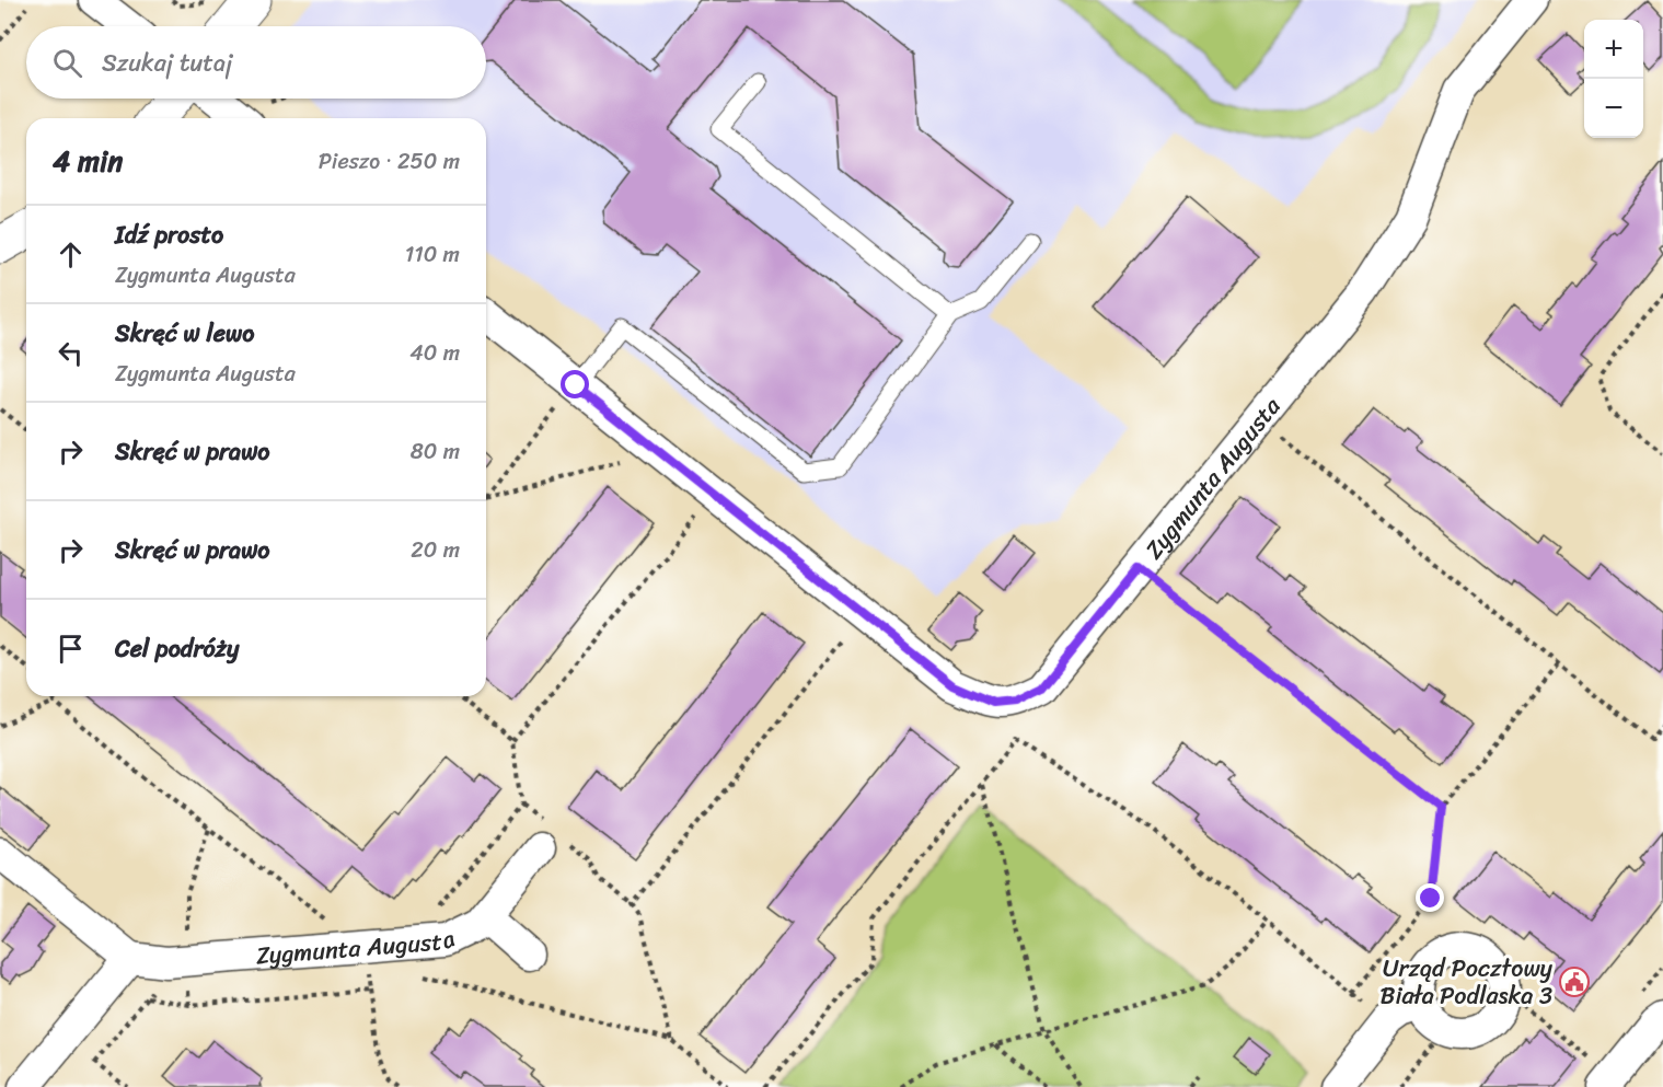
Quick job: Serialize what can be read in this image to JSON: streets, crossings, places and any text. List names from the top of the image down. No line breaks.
{"streets":{"street":["Zygmunta Augusta"]},"places":{"public building":["Urząd Pocztowy Biała Podlaska 3"]},"page":{"map_buttons":["+","−"],"search":"Szukaj tutaj","heading":["4 min","Pieszo · 250 m"],"list":[["Idź prosto","Zygmunta Augusta","110 m"],["Skręć w lewo","Zygmunta Augusta","40 m"],["Skręć w prawo","80 m"],["Skręć w prawo","20 m"],"Cel podróży"]}}
